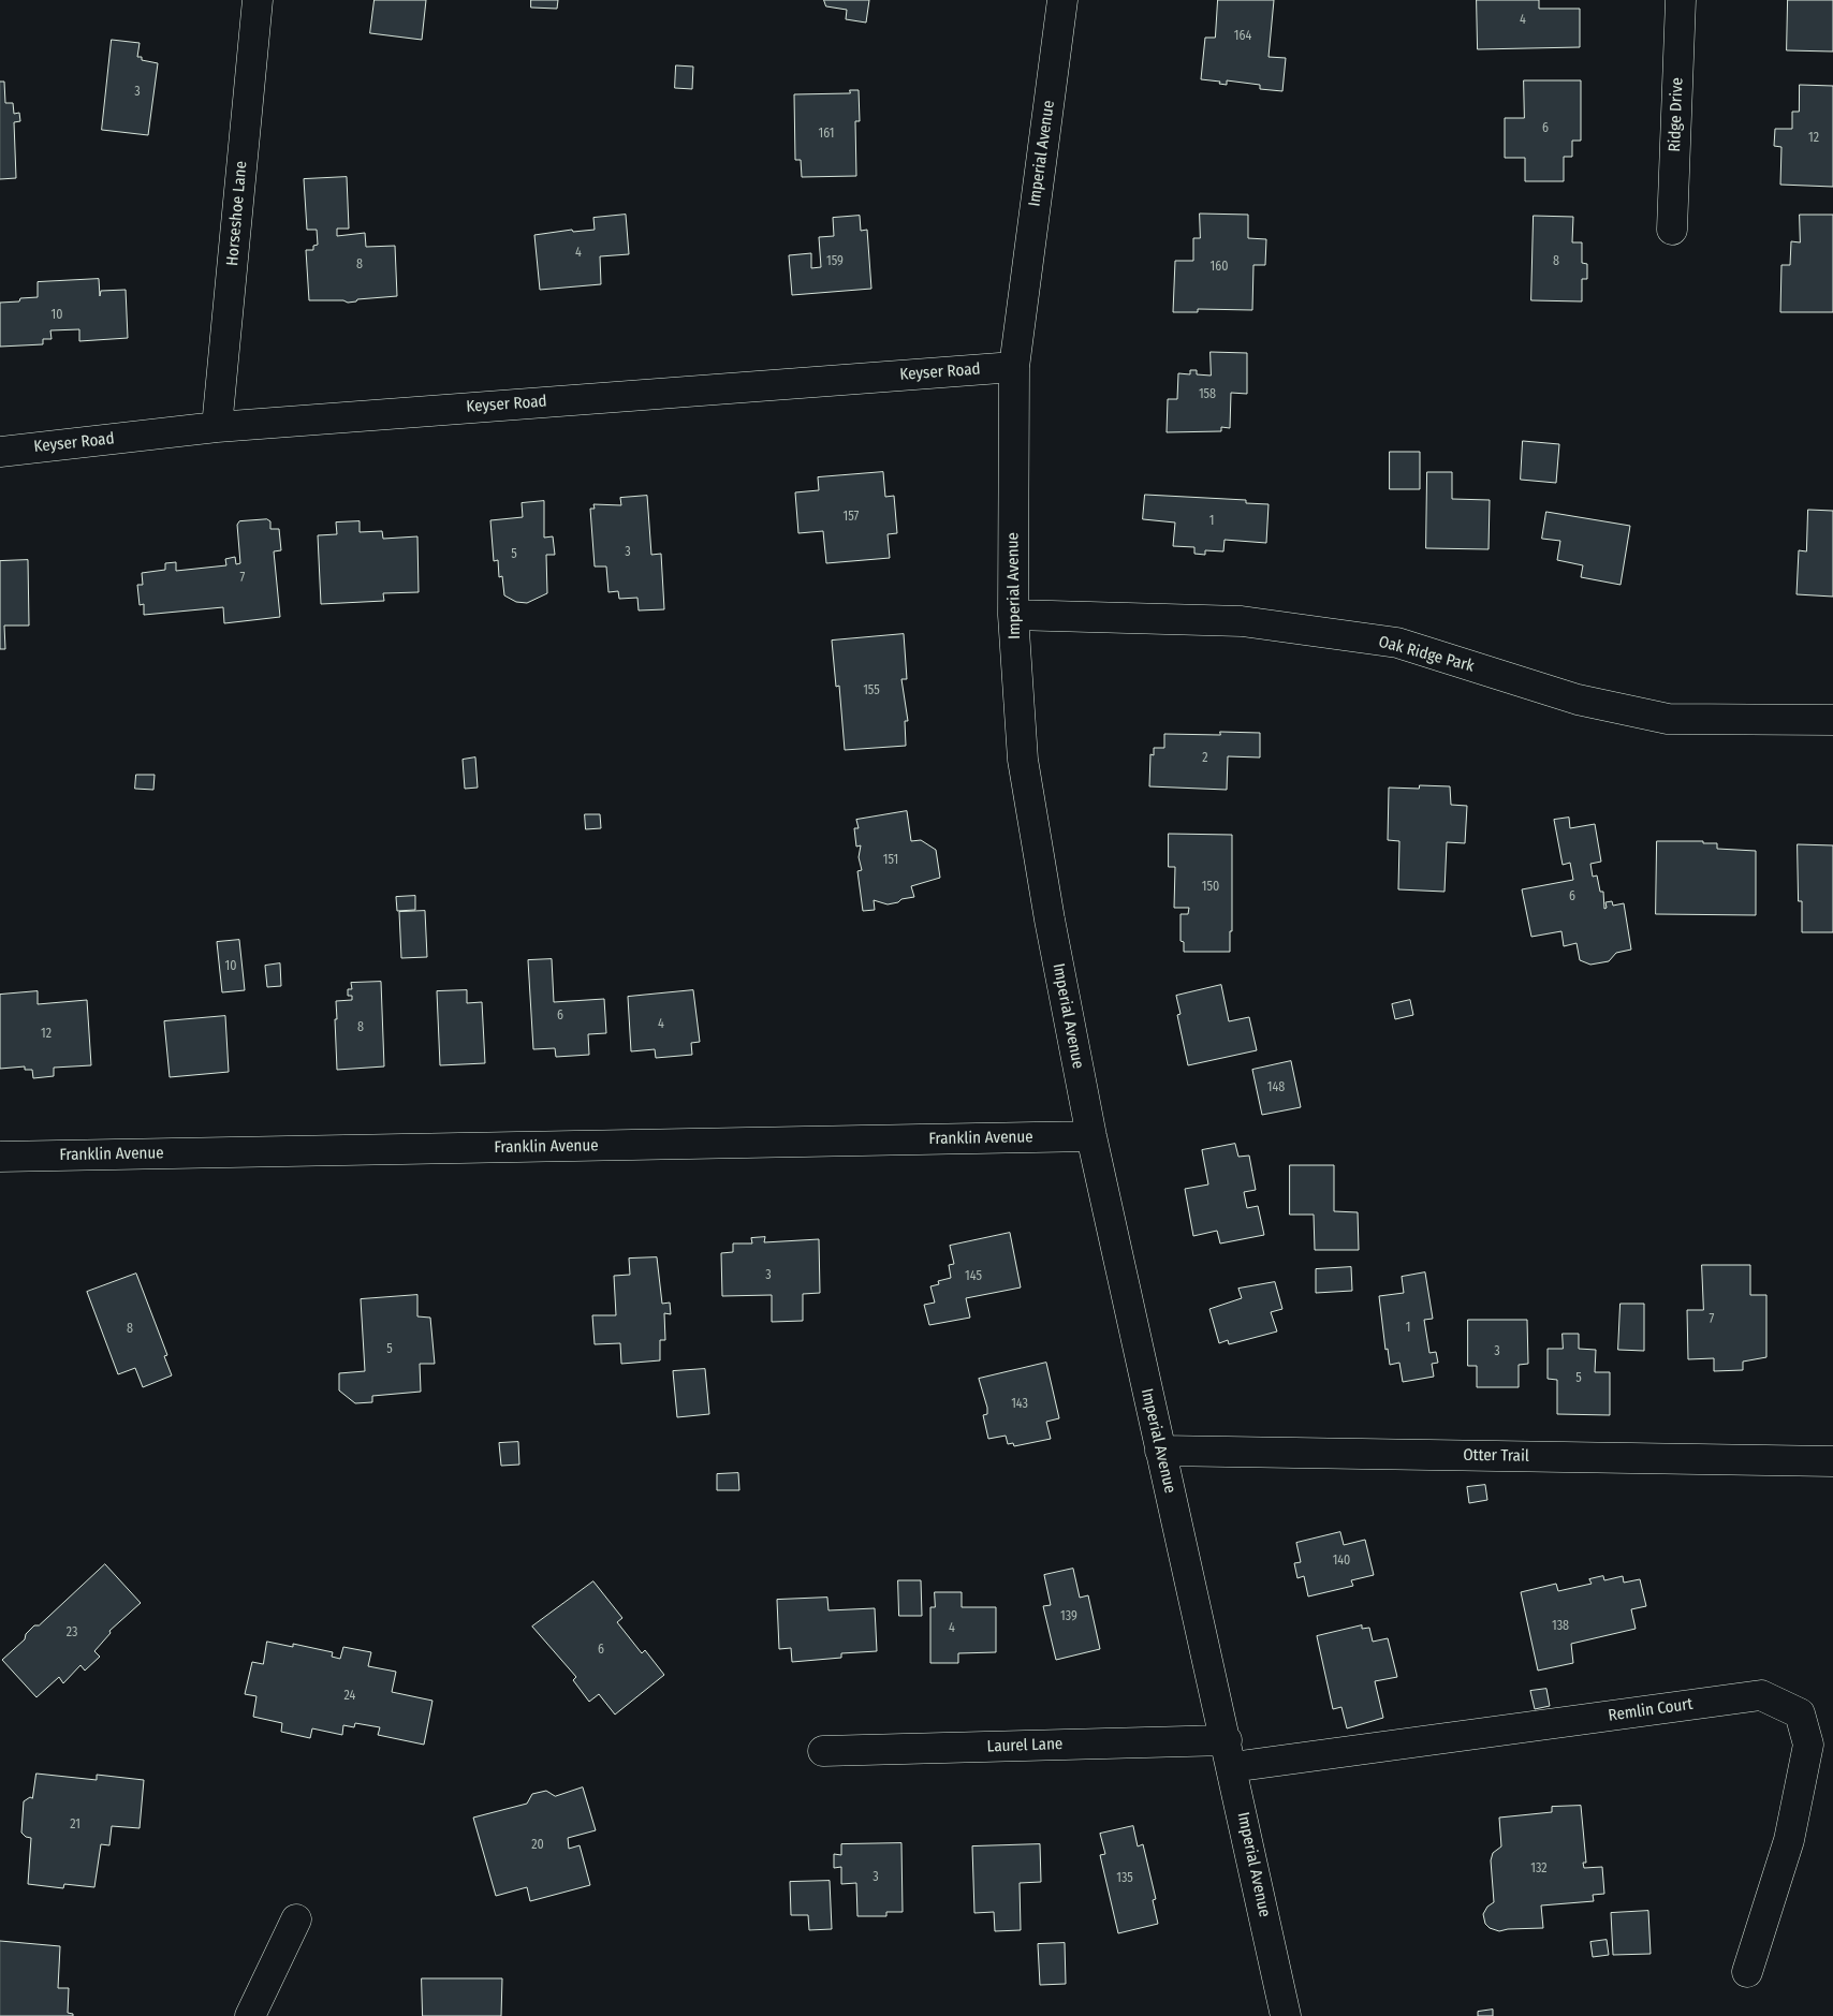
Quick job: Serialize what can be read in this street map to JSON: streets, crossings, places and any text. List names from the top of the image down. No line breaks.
{"streets":{"street":["Ridge Drive","Imperial Avenue","Horseshoe Lane","Keyser Road","Oak Ridge Park","Franklin Avenue","Otter Trail","Remlin Court","Laurel Lane"]},"crossings":[["Imperial Avenue","Keyser Road"],["Imperial Avenue","Oak Ridge Park"],["Imperial Avenue","Franklin Avenue"],["Imperial Avenue","Otter Trail"],["Imperial Avenue","Remlin Court"],["Imperial Avenue","Laurel Lane"],["Horseshoe Lane","Keyser Road"],["Remlin Court","Laurel Lane"]],"house_numbers":["4","164","3","6","161","12","4","159","8","8","160","10","158","157","1","3","5","7","155","2","151","150","6","10","6","4","8","12","148","3","145","7","1","8","5","3","5","143","140","139","138","4","23","6","24","21","20","132","3","135"]}
